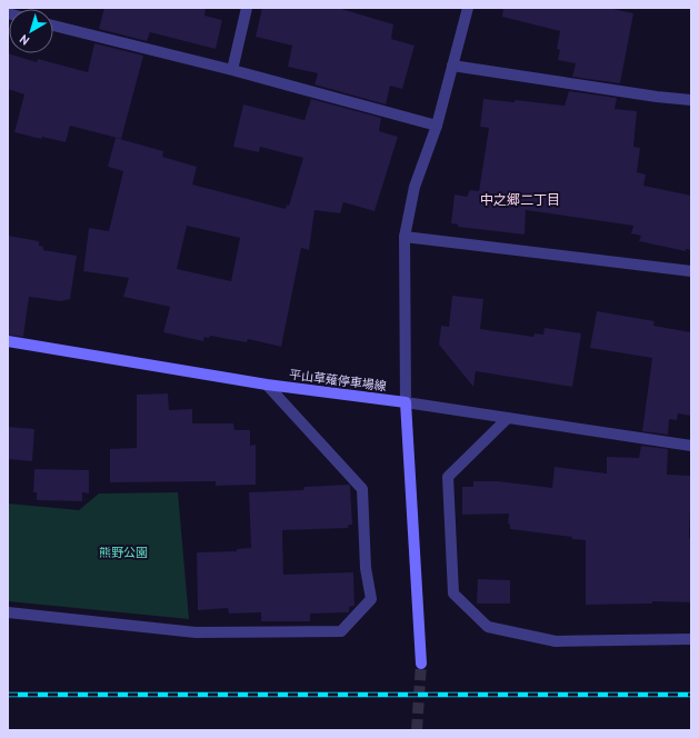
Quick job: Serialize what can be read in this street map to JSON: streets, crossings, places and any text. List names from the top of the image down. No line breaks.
{"streets":{"main road":["平山草薙停車場線"]},"districts":["中之郷二丁目"],"parks":["熊野公園"],"north":"bottom left"}
